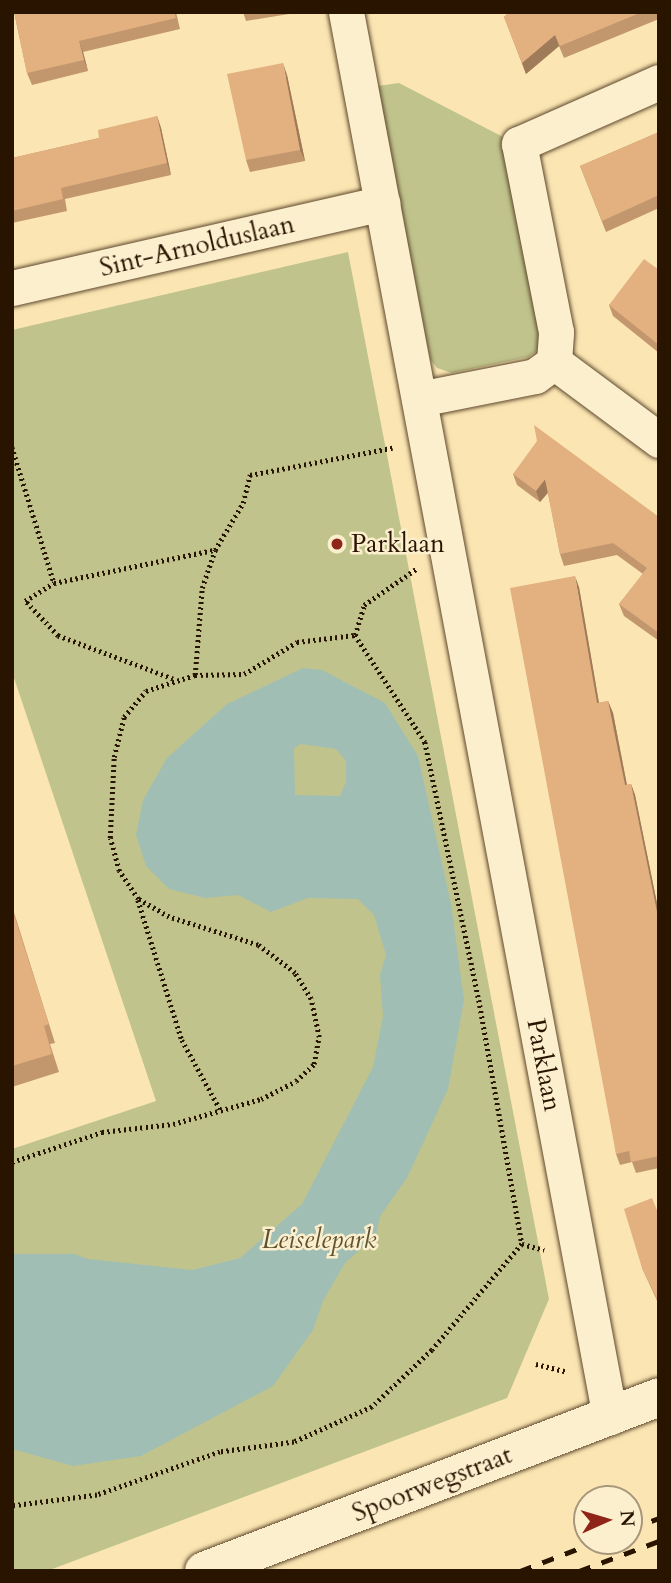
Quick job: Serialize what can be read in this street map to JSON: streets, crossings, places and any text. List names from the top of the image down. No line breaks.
{"streets":{"street":["Sint-Arnolduslaan","Parklaan","Spoorwegstraat"]},"crossings":[["Sint-Arnolduslaan","Parklaan"],["Parklaan","Spoorwegstraat"]],"parks":["Leiselepark"],"places":["Parklaan"],"north":"right"}
